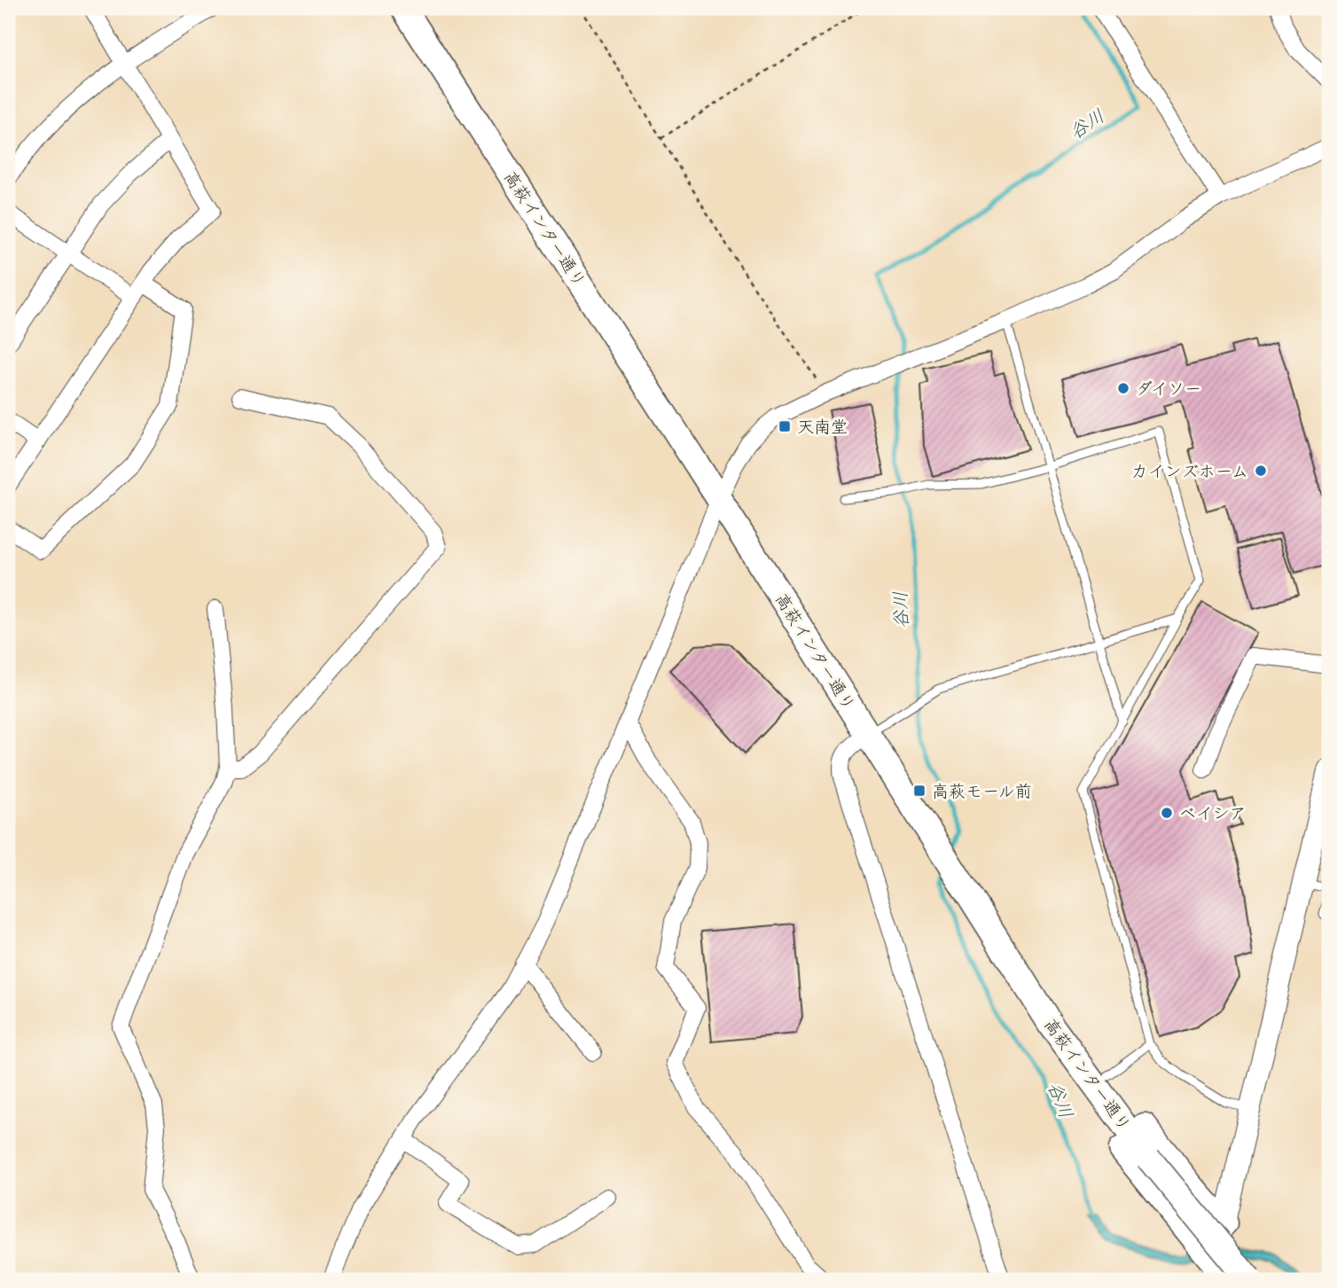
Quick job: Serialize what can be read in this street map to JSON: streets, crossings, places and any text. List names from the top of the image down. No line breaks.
{"streets":{"main road":["高萩インター通り"]},"water":["谷川"],"places":{"other":["ダイソー","カインズホーム","ベイシア"],"transit":["天南堂","高萩モール前"]}}
